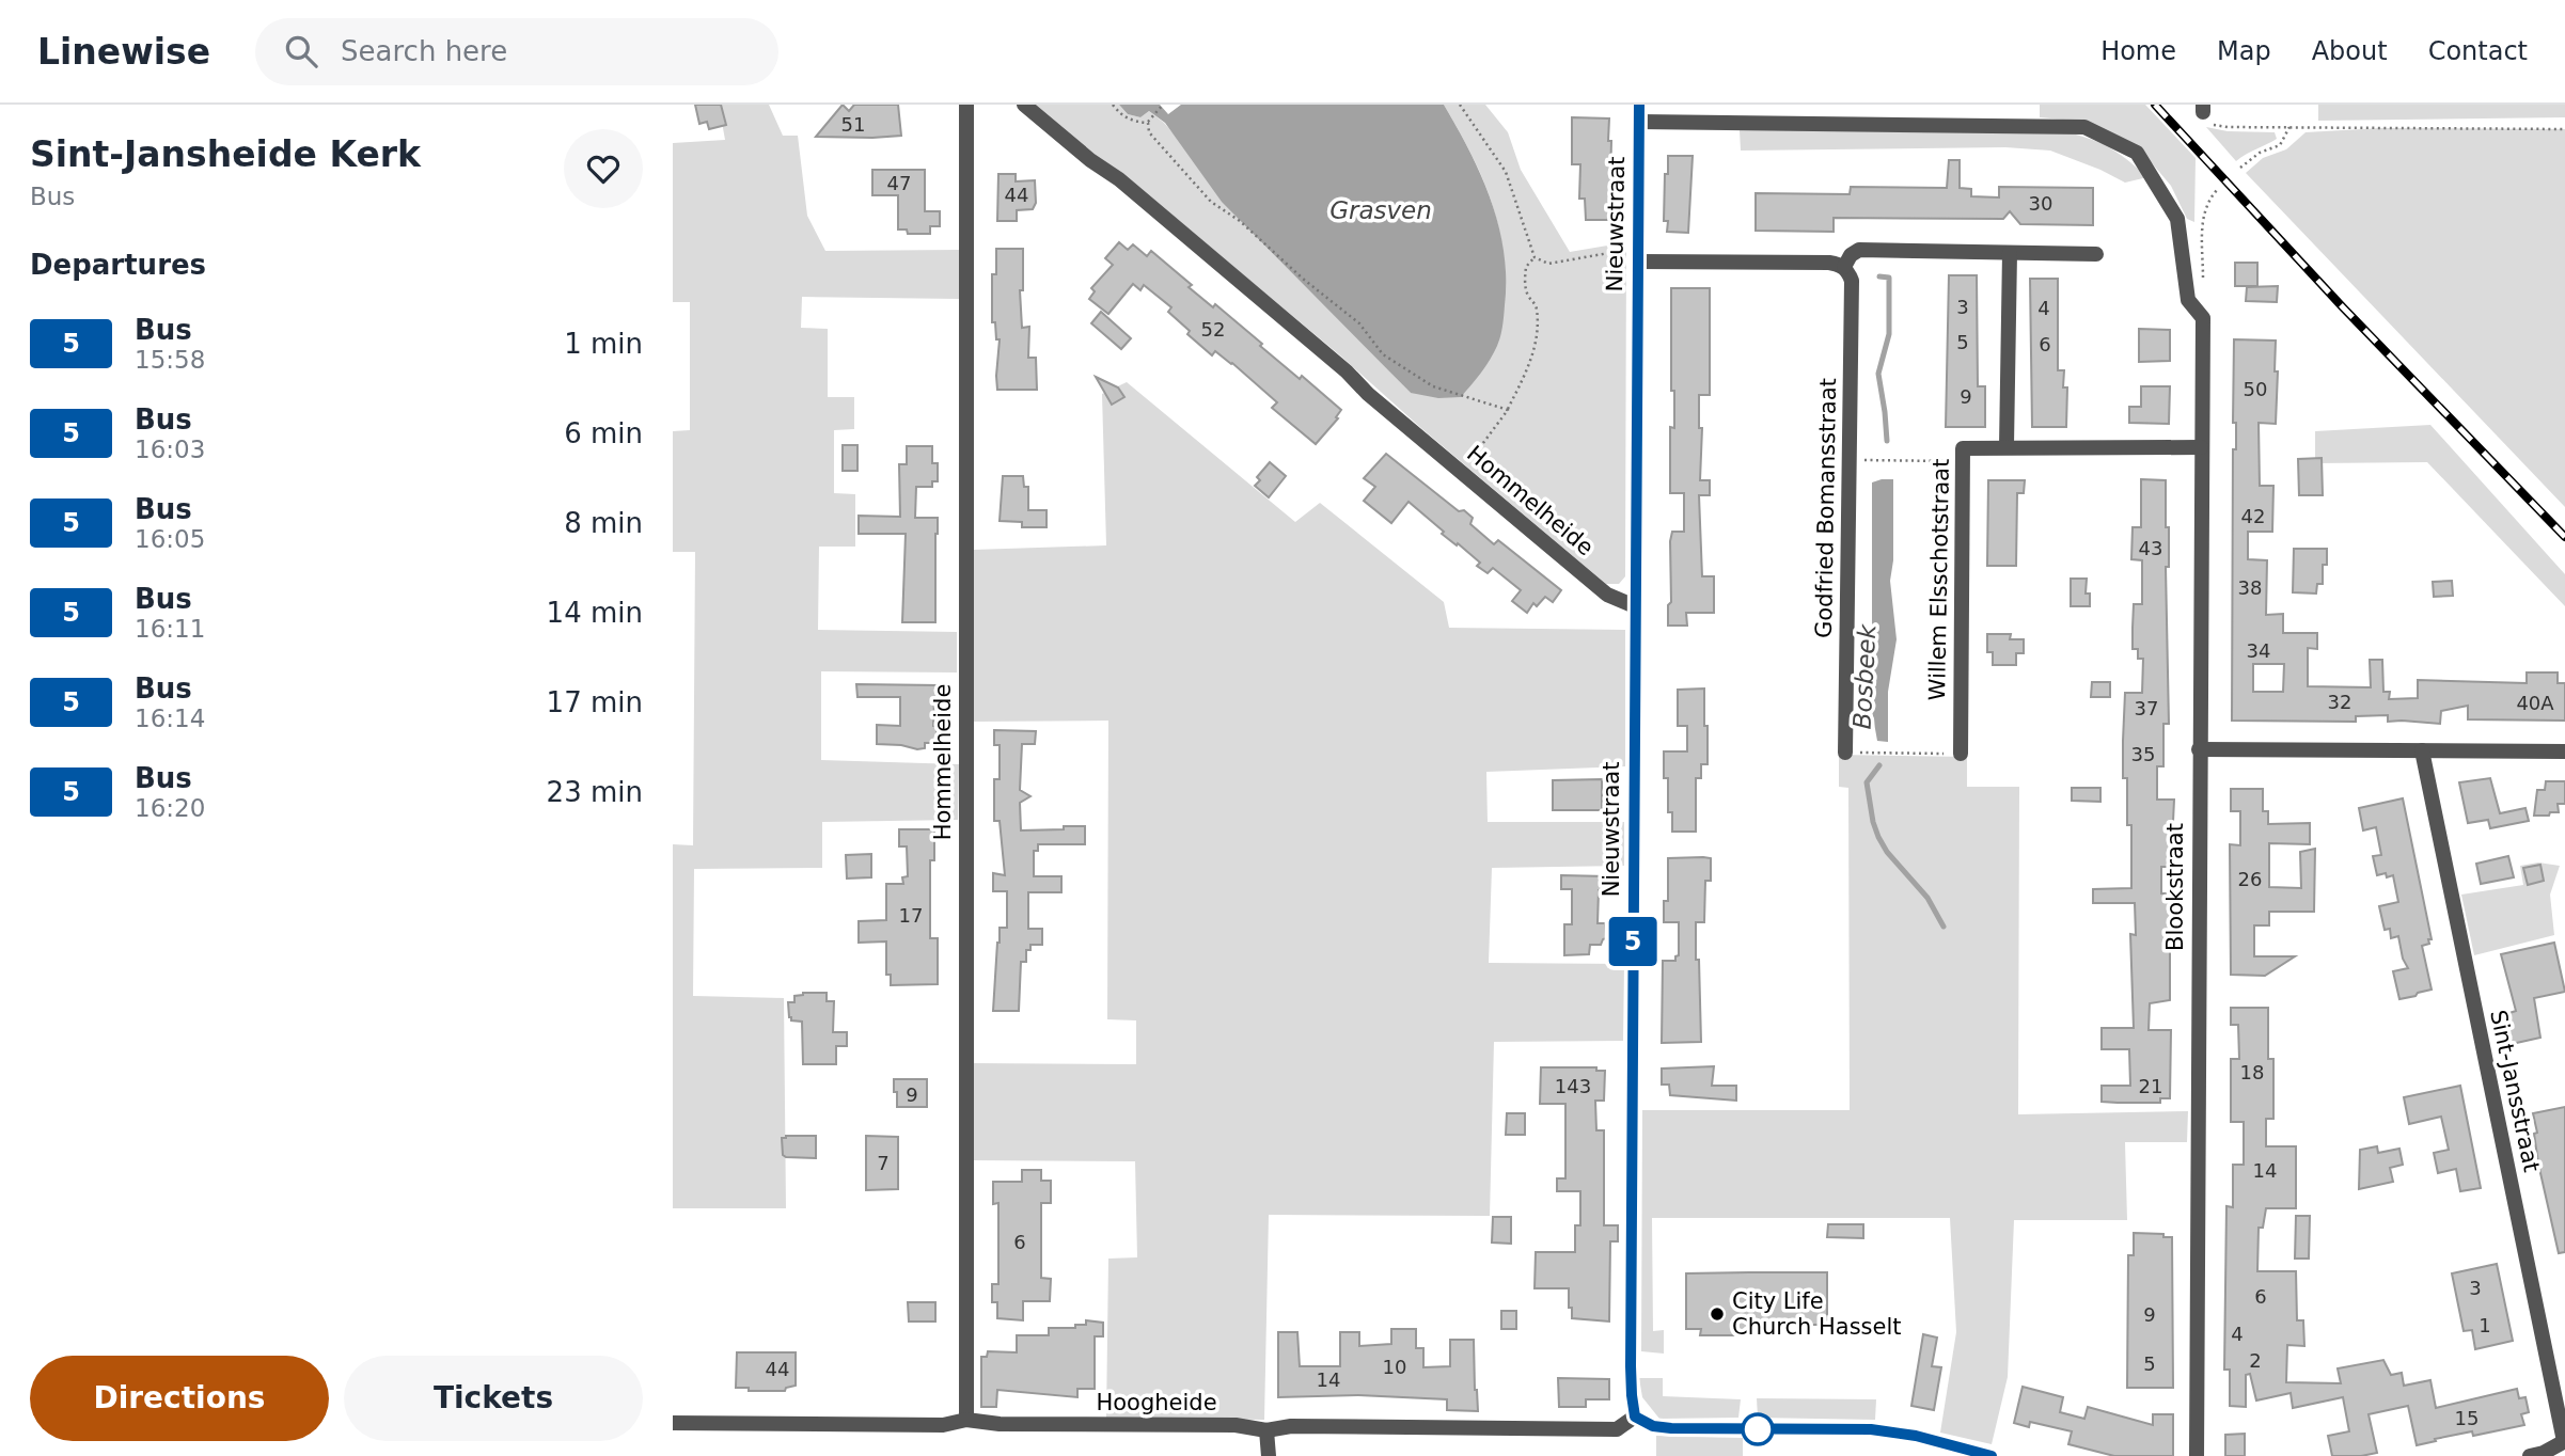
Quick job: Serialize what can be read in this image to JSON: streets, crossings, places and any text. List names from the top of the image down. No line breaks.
{"streets":{"street":["Nieuwstraat","Hommelheide","Godfried Bomansstraat","Willem Elsschotstraat","Blookstraat","Sint-Jansstraat","Hoogheide"]},"crossings":[["Nieuwstraat","Hommelheide"],["Nieuwstraat","Blookstraat"],["Nieuwstraat","Hoogheide"],["Hommelheide","Hoogheide"],["Willem Elsschotstraat","Blookstraat"]],"water":["Grasven","Bosbeek"],"places":["City Life Church Hasselt"],"lines":["bus line 5"],"house_numbers":["51","47","44","30","3","4","52","5","6","50","9","42","43","38","34","32","40A","37","35","26","17","18","143","21","9","7","14","6","3","6","9","1","4","2","5","10","44","14","15"],"page":{"header":"Linewise","search":"Search here","nav":["Home","Map","About","Contact"],"heading":[["Sint-Jansheide Kerk","Bus"],"Departures"],"on_map":"5","list":[{"mark":"5","name":"Bus","note":"15:58","value":"1 min"},{"mark":"5","name":"Bus","note":"16:03","value":"6 min"},{"mark":"5","name":"Bus","note":"16:05","value":"8 min"},{"mark":"5","name":"Bus","note":"16:11","value":"14 min"},{"mark":"5","name":"Bus","note":"16:14","value":"17 min"},{"mark":"5","name":"Bus","note":"16:20","value":"23 min"}],"buttons":["Directions","Tickets"]}}
